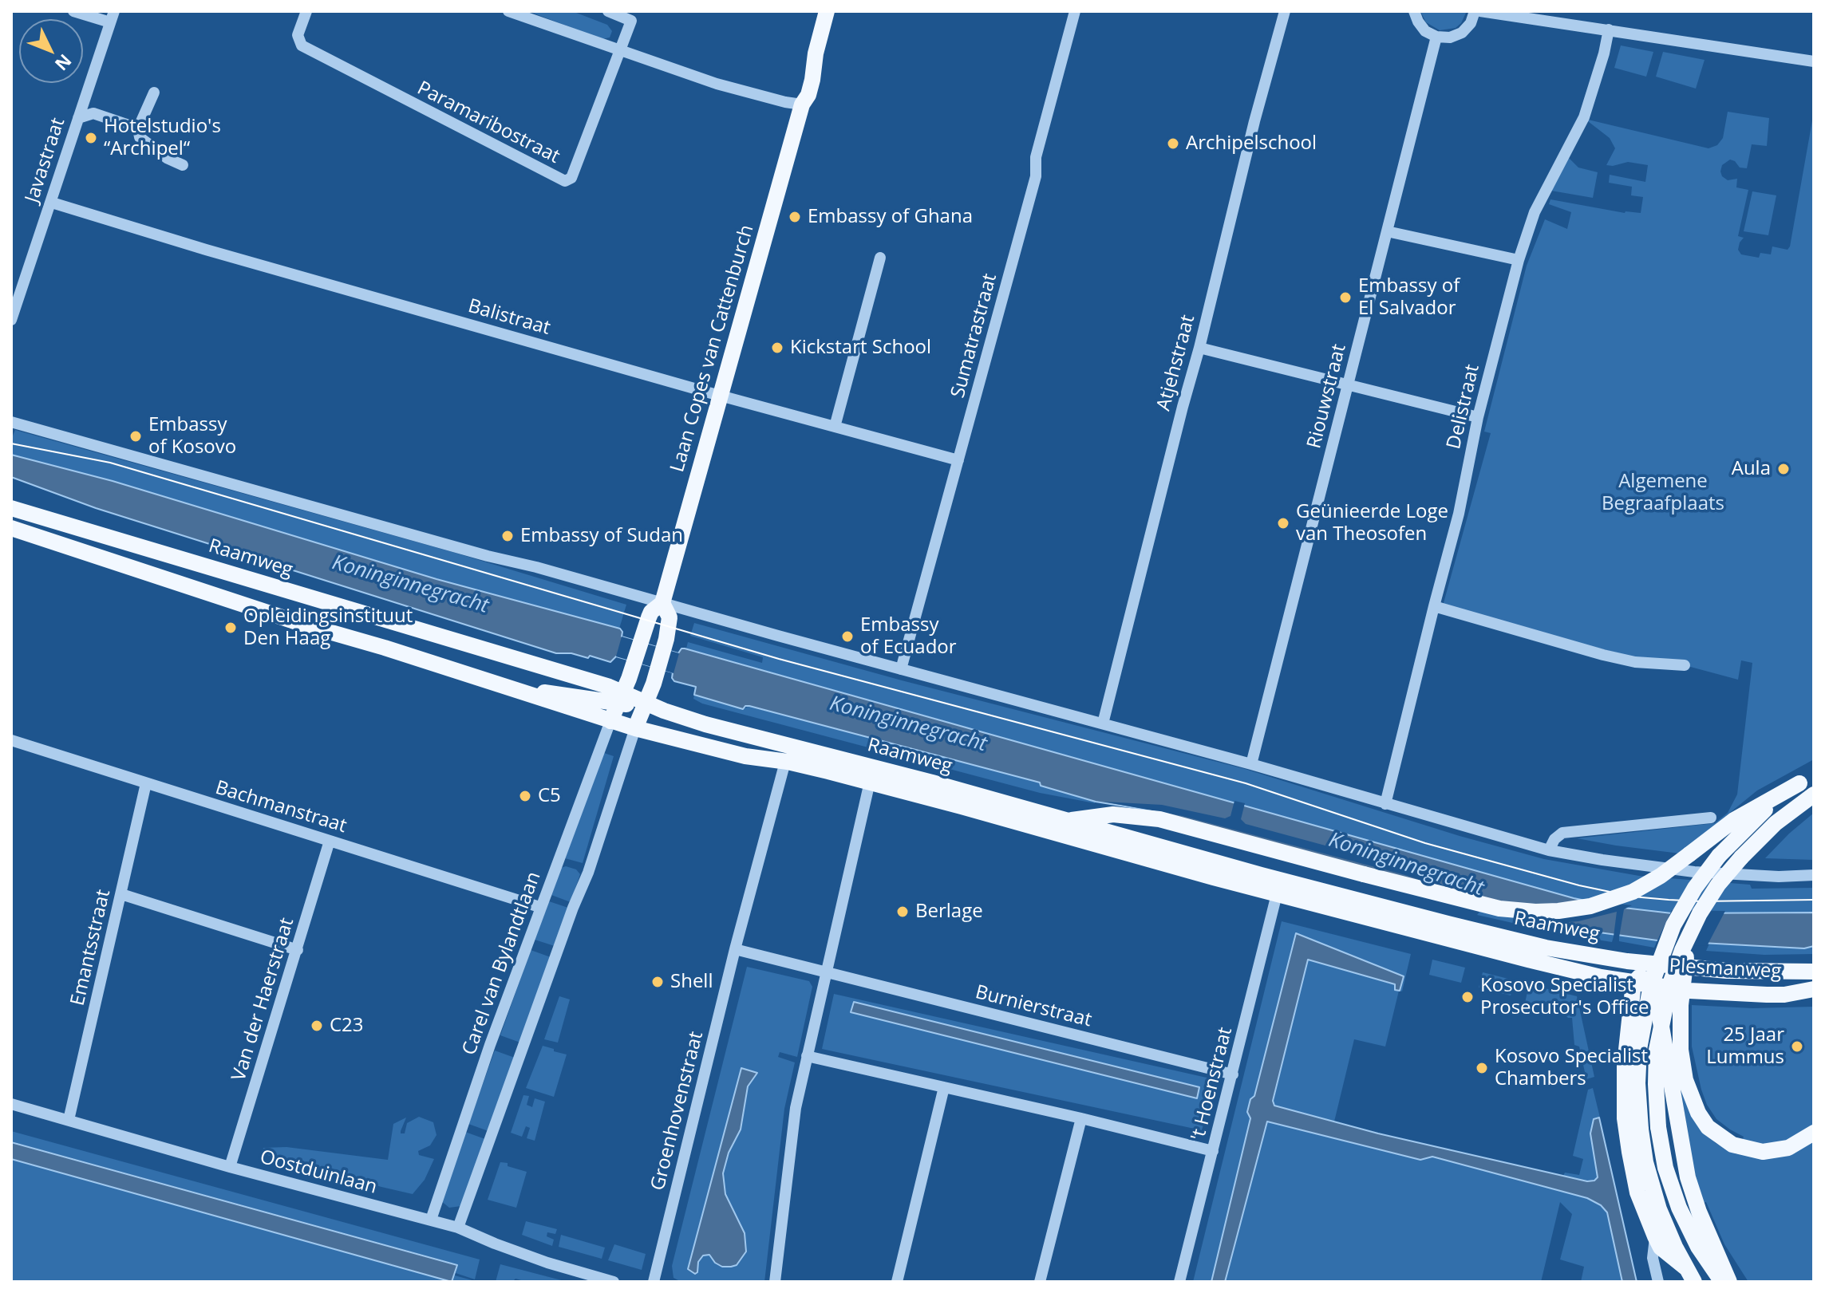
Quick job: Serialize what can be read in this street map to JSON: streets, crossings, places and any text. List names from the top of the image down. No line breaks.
{"streets":{"main road":["Laan Copes van Cattenburch","Raamweg","Plesmanweg"],"street":["Paramaribostraat","Javastraat","Balistraat","Sumatrastraat","Atjehstraat","Riouwstraat","Delistraat","Bachmanstraat","Emantsstraat","Carel van Bylandtlaan","Van der Haerstraat","Burnierstraat","'t Hoenstraat","Groenhovenstraat","Oostduinlaan"]},"crossings":[["Javastraat","Balistraat"],["Balistraat","Sumatrastraat"],["Balistraat","Laan Copes van Cattenburch"],["Laan Copes van Cattenburch","Raamweg"],["Laan Copes van Cattenburch","Carel van Bylandtlaan"],["Raamweg","Carel van Bylandtlaan"],["Raamweg","Plesmanweg"],["Raamweg","'t Hoenstraat"],["Raamweg","Groenhovenstraat"],["Bachmanstraat","Emantsstraat"],["Bachmanstraat","Carel van Bylandtlaan"],["Bachmanstraat","Van der Haerstraat"],["Emantsstraat","Oostduinlaan"],["Carel van Bylandtlaan","Oostduinlaan"],["Van der Haerstraat","Oostduinlaan"],["Burnierstraat","'t Hoenstraat"]],"water":["Koninginnegracht"],"parks":["Algemene Begraafplaats"],"places":["Hotelstudio's “Archipel“","Archipelschool","Embassy of Ghana","Embassy of El Salvador","Kickstart School","Embassy of Kosovo","Aula","Geünieerde Loge van Theosofen","Embassy of Sudan","Opleidingsinstituut Den Haag","Embassy of Ecuador","C5","Berlage","Shell","Kosovo Specialist Prosecutor's Office","C23","25 Jaar Lummus","Kosovo Specialist Chambers"],"north":"bottom right"}
